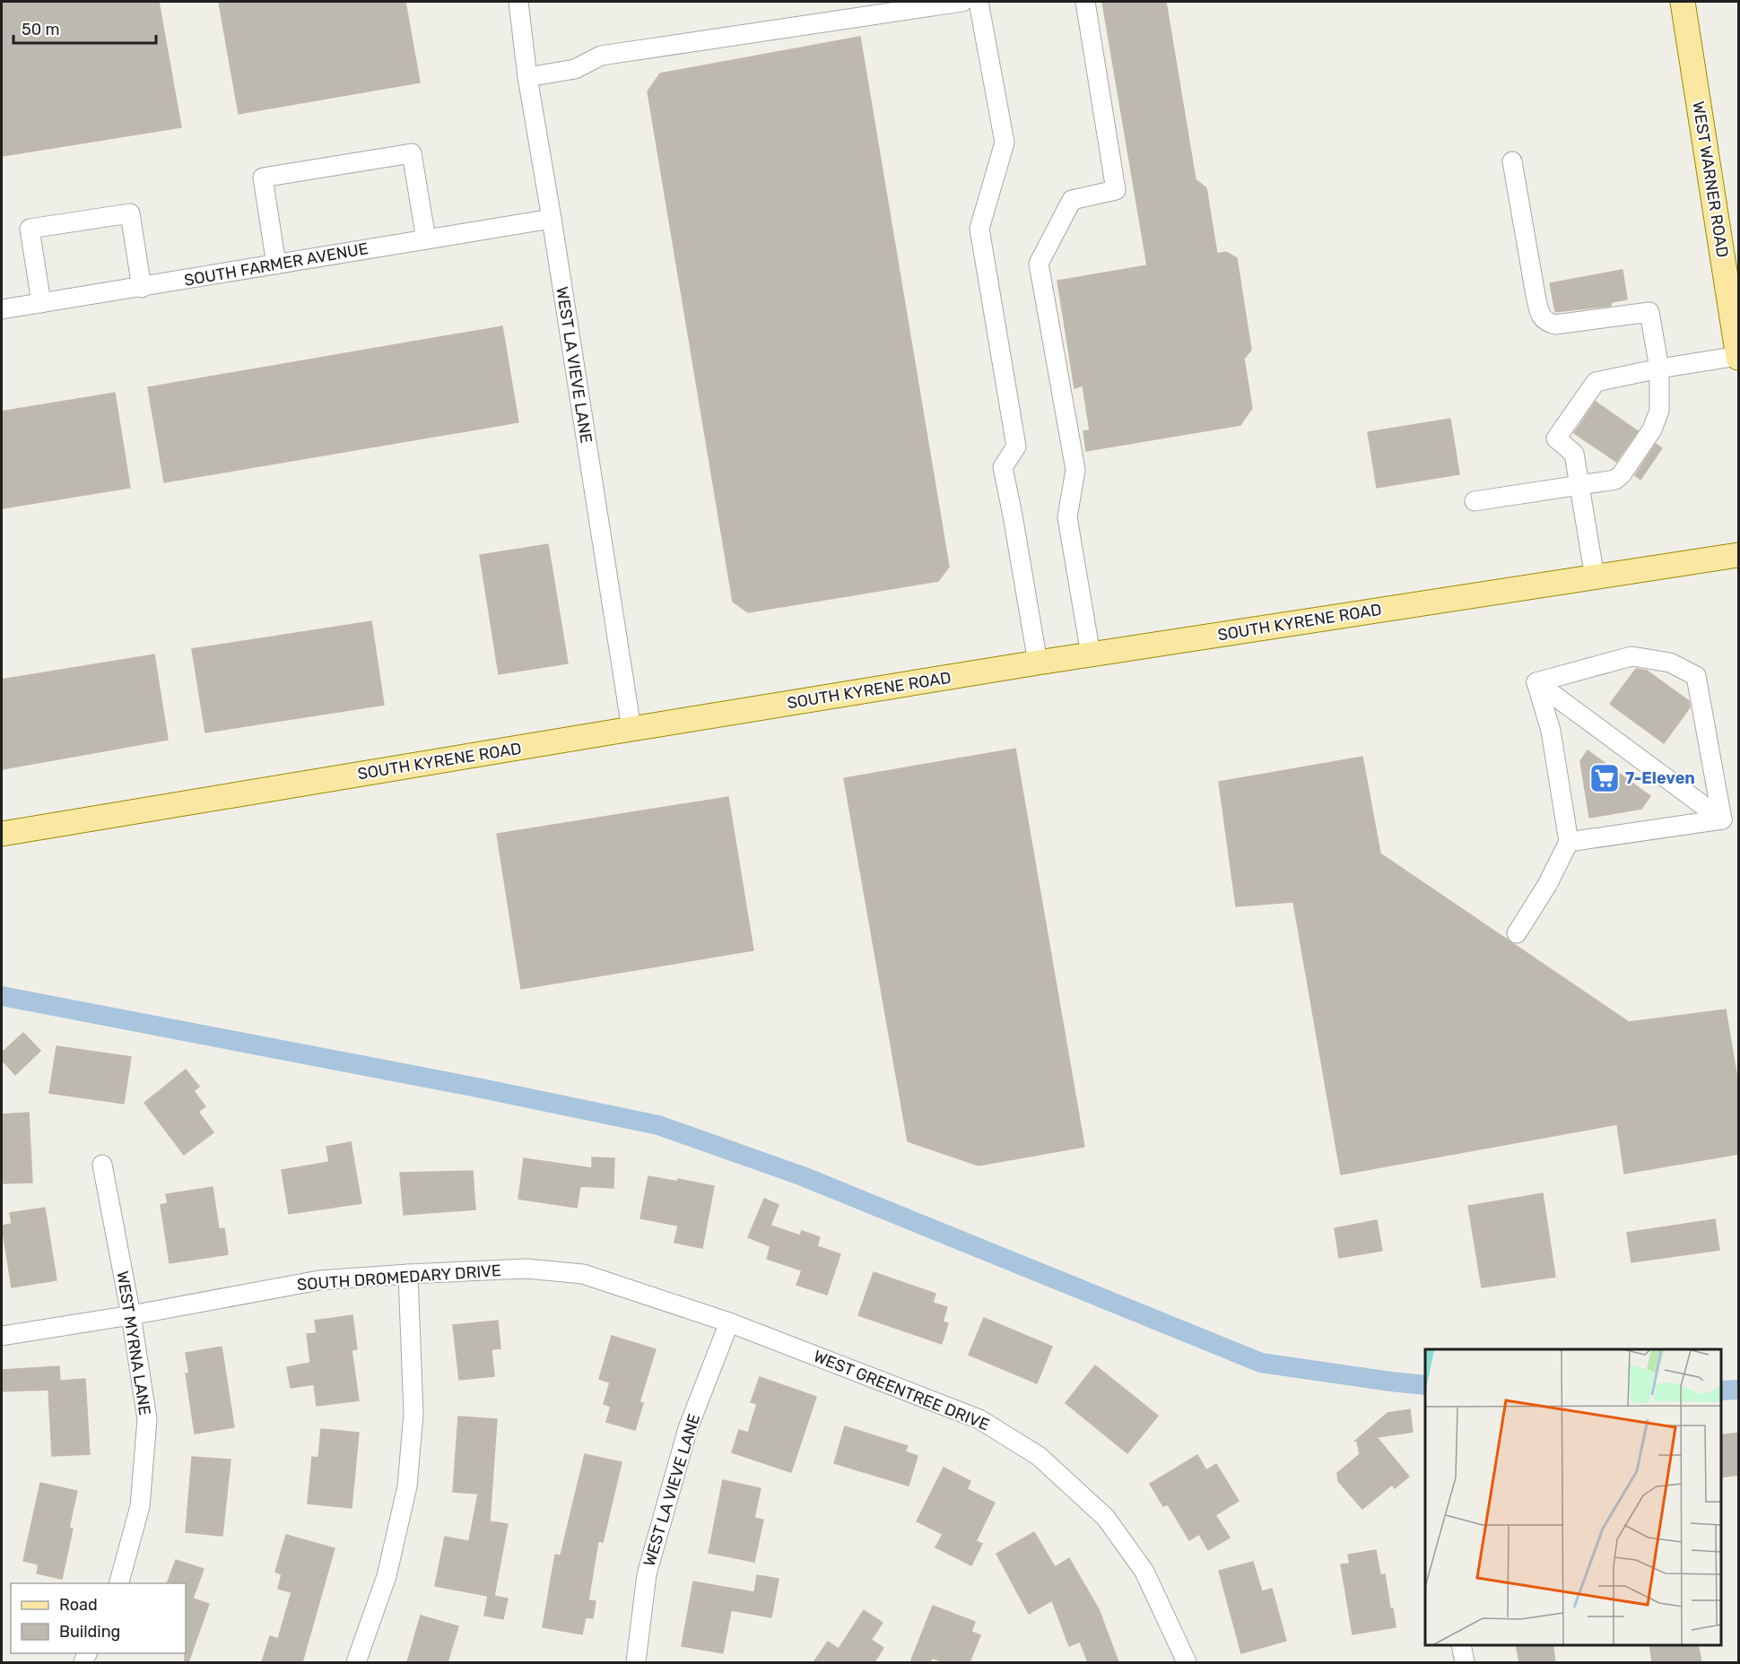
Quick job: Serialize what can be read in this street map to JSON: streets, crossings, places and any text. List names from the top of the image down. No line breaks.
{"streets":{"main road":["WEST WARNER ROAD","SOUTH KYRENE ROAD"],"street":["SOUTH FARMER AVENUE","WEST LA VIEVE LANE","SOUTH DROMEDARY DRIVE","WEST MYRNA LANE","WEST GREENTREE DRIVE"]},"crossings":[["SOUTH FARMER AVENUE","WEST LA VIEVE LANE"],["WEST LA VIEVE LANE","SOUTH KYRENE ROAD"],["WEST LA VIEVE LANE","SOUTH DROMEDARY DRIVE"],["WEST LA VIEVE LANE","WEST GREENTREE DRIVE"],["SOUTH DROMEDARY DRIVE","WEST MYRNA LANE"],["SOUTH DROMEDARY DRIVE","WEST GREENTREE DRIVE"]],"places":{"supermarket":["7-Eleven"]},"legend":["Road","Building"],"scale_bar":"50 m"}
